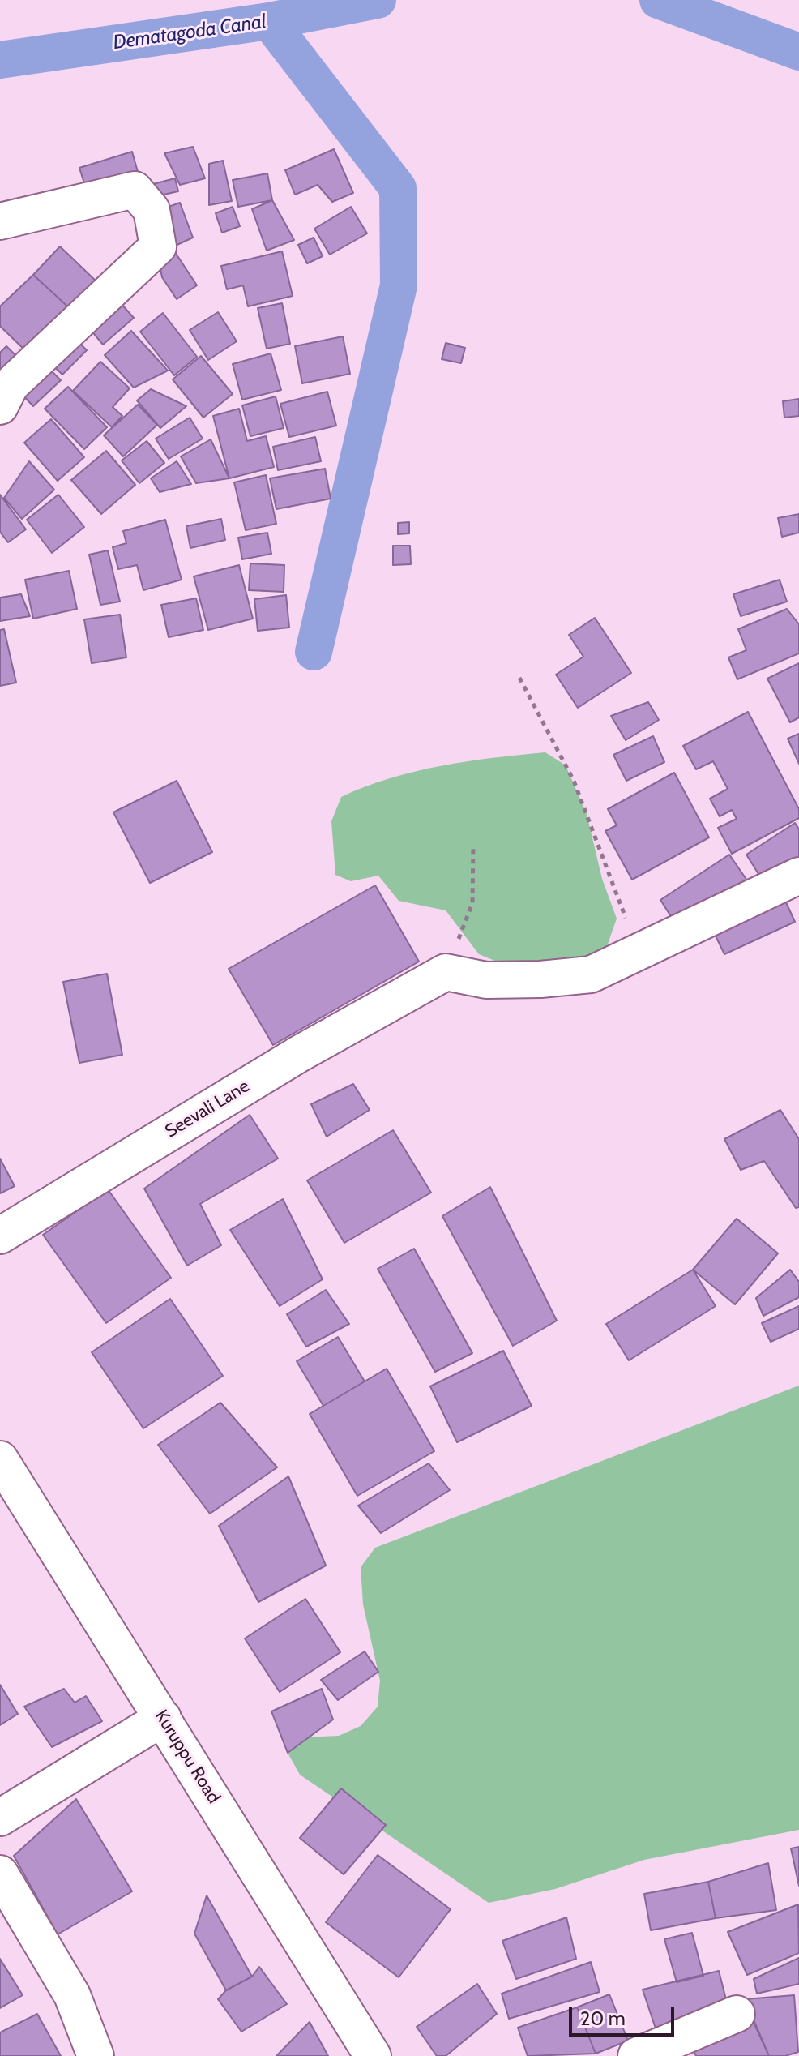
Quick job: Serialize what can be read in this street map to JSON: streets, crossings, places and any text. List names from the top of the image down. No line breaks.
{"streets":{"street":["Seevali Lane","Kuruppu Road"]},"water":["Dematagoda Canal"],"scale_bar":"20 m"}
